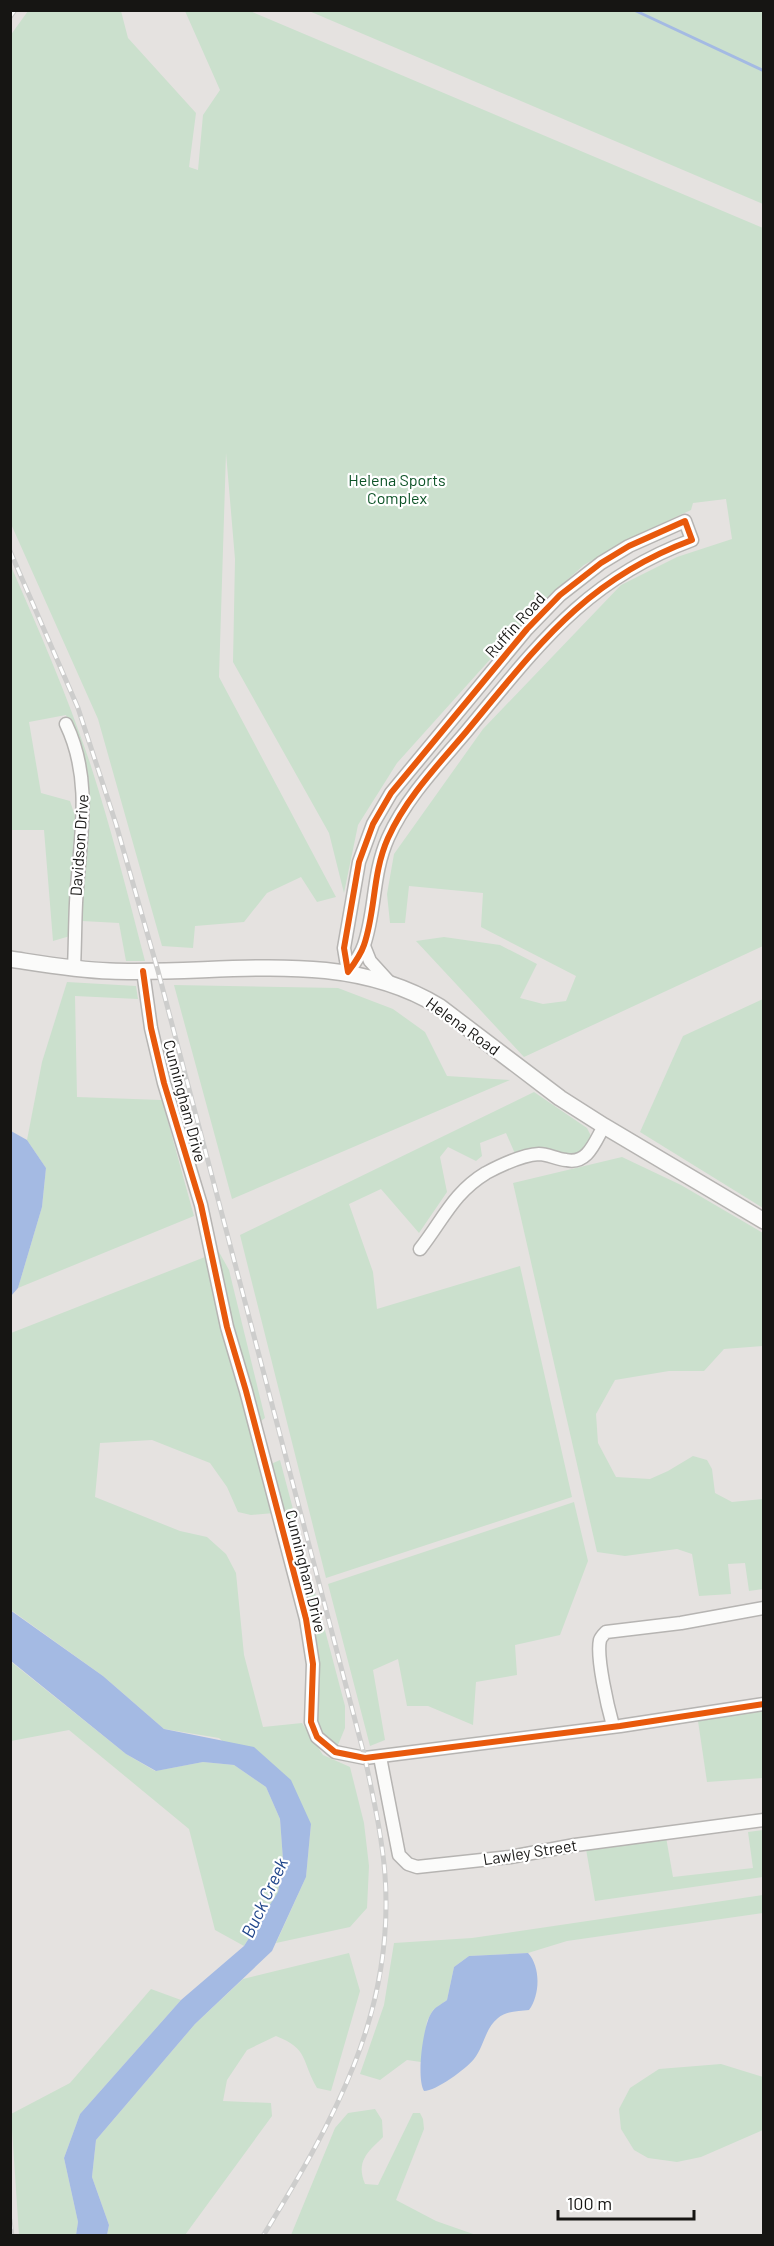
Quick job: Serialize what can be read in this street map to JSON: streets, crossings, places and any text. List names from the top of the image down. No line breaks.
{"streets":{"main road":["Helena Road"],"street":["Ruffin Road","Davidson Drive","Cunningham Drive","Lawley Street"]},"crossings":[["Ruffin Road","Helena Road"],["Davidson Drive","Helena Road"],["Helena Road","Cunningham Drive"],["Cunningham Drive","Lawley Street"]],"water":["Buck Creek"],"parks":["Helena Sports Complex"],"scale_bar":"100 m"}
